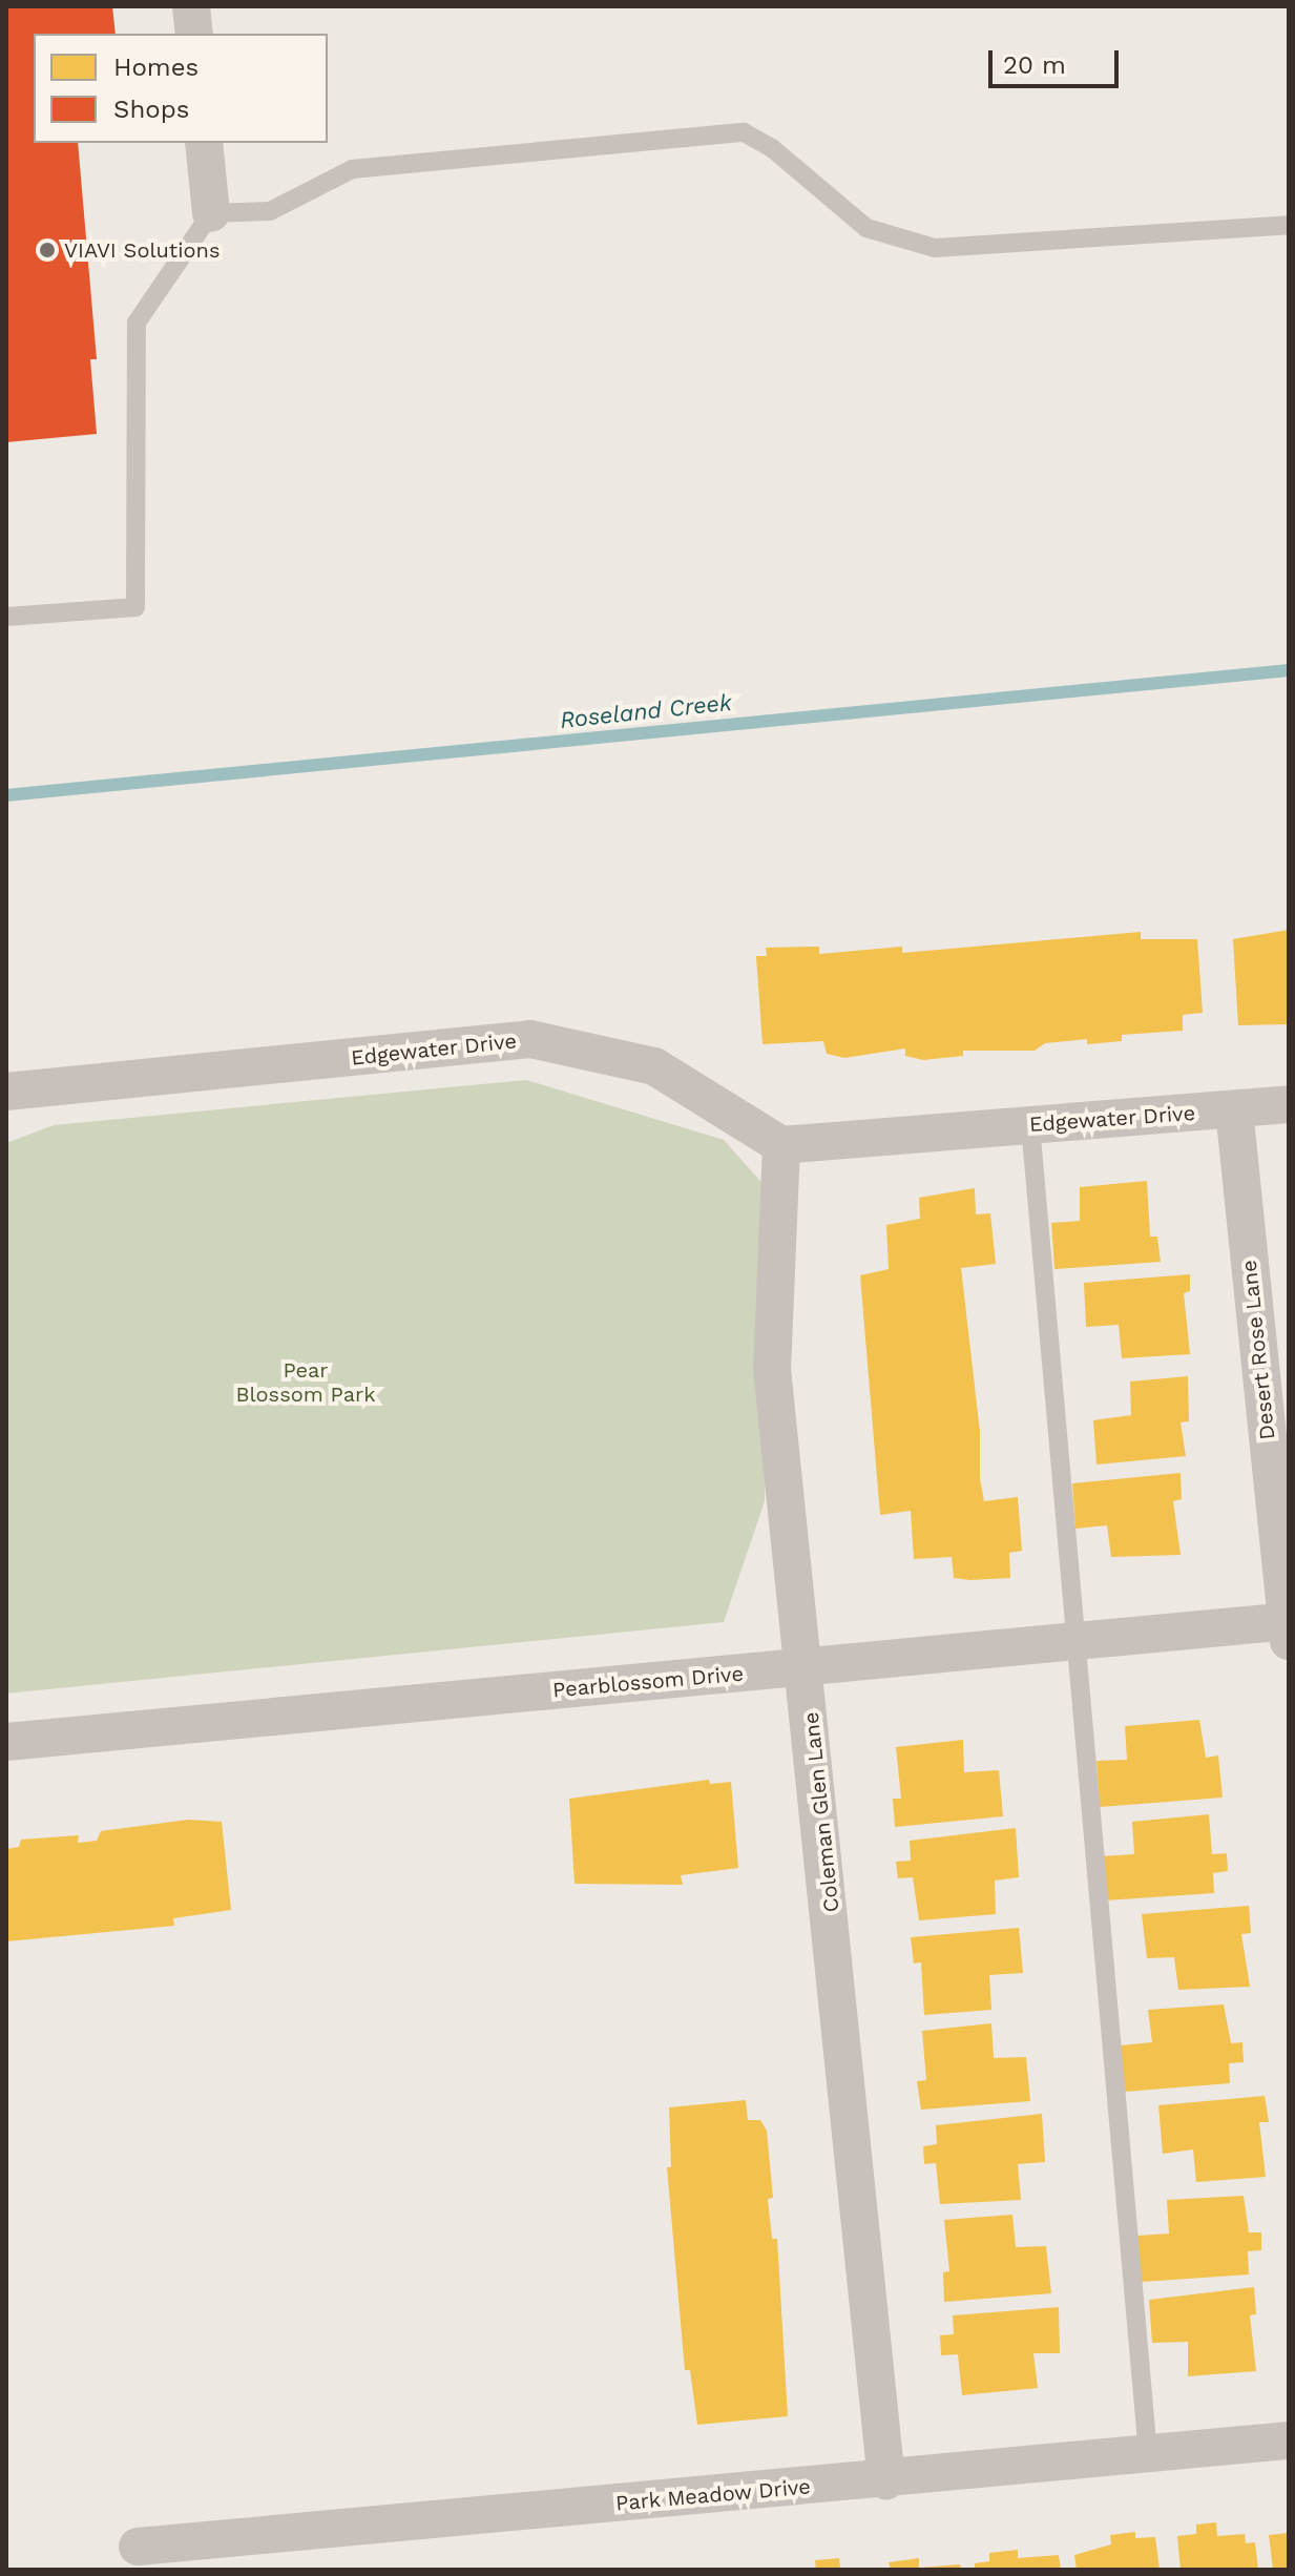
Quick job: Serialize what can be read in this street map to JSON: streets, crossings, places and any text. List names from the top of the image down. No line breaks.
{"streets":{"street":["Edgewater Drive","Desert Rose Lane","Pearblossom Drive","Coleman Glen Lane","Park Meadow Drive"]},"crossings":[["Edgewater Drive","Desert Rose Lane"],["Edgewater Drive","Coleman Glen Lane"],["Desert Rose Lane","Pearblossom Drive"],["Pearblossom Drive","Coleman Glen Lane"],["Coleman Glen Lane","Park Meadow Drive"]],"water":["Roseland Creek"],"parks":["Pear Blossom Park"],"places":["VIAVI Solutions"],"legend":["Homes","Shops"],"scale_bar":"20 m"}
